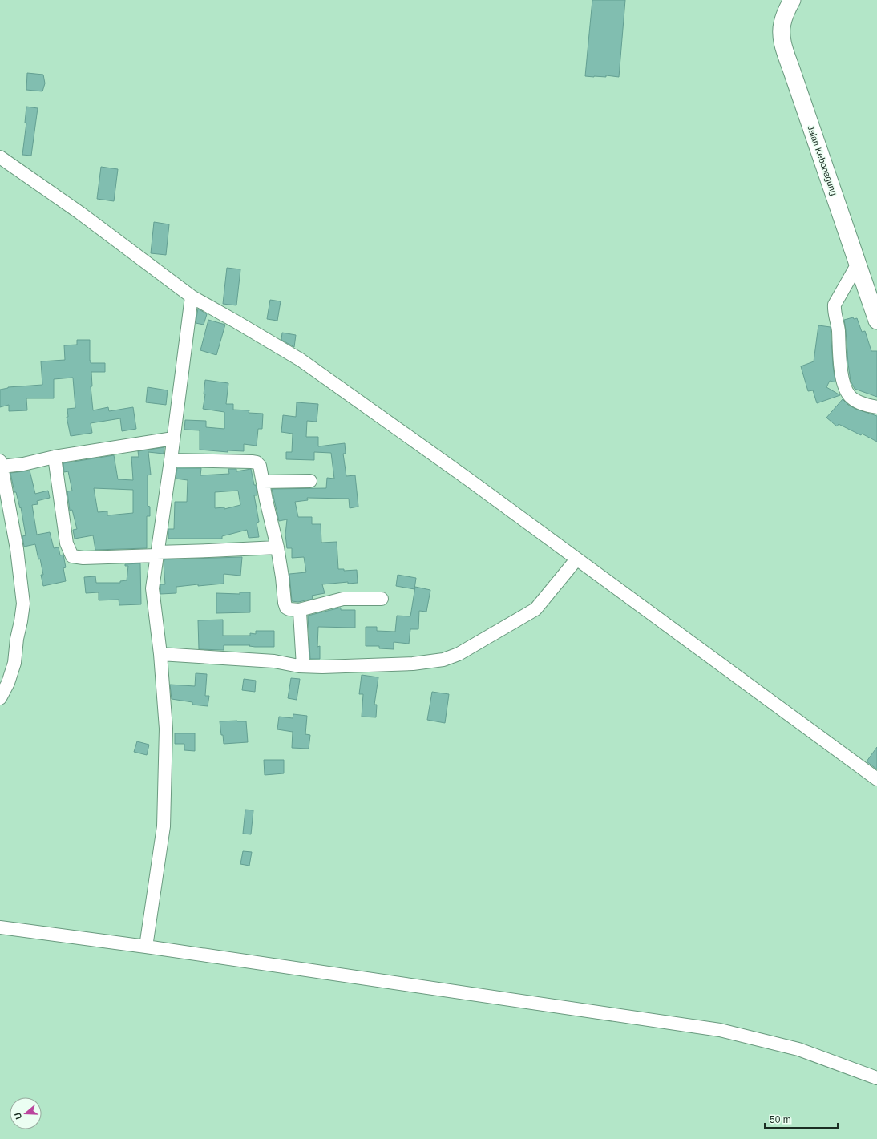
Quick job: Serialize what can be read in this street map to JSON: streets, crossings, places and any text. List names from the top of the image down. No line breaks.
{"streets":{"main road":["Jalan Kebonagung"]},"scale_bar":"50 m","north":"left"}
